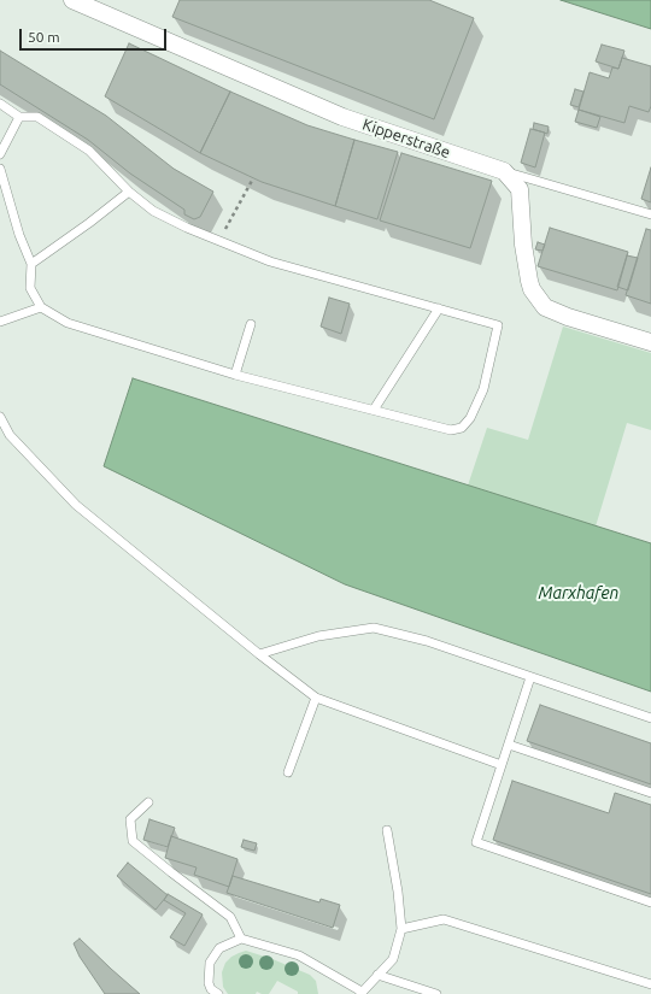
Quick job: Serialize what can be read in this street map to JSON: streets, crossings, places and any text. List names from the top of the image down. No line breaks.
{"streets":{"street":["Kipperstraße"]},"water":["Marxhafen"],"scale_bar":"50 m"}
